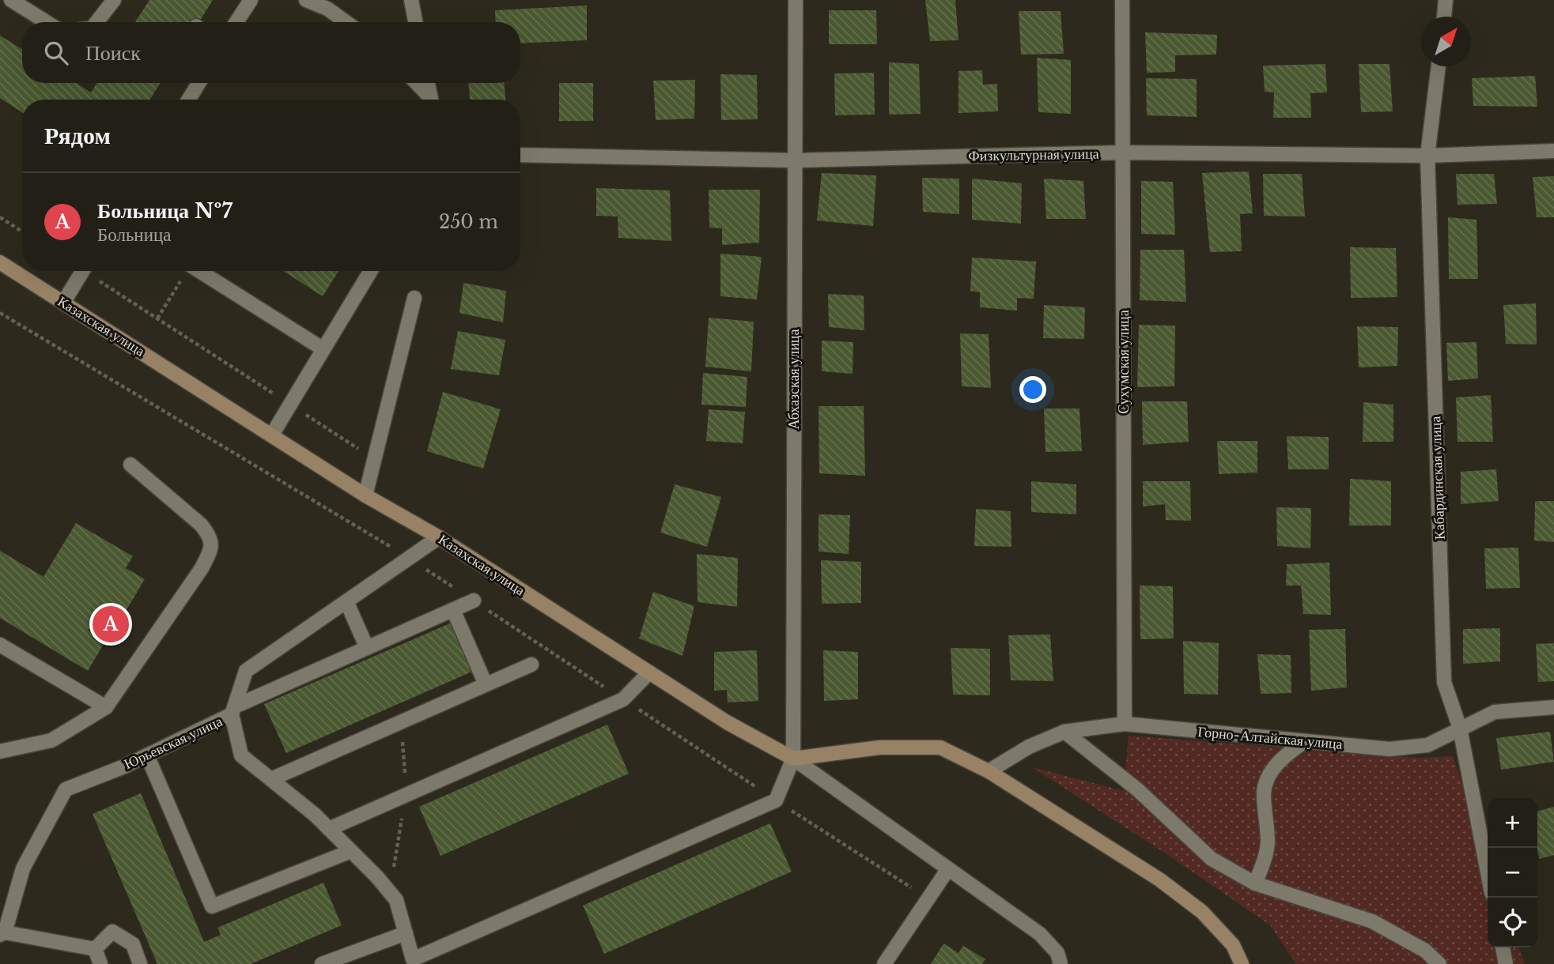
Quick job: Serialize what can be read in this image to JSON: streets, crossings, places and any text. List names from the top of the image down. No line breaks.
{"streets":{"main road":["Казахская улица"],"street":["Физкультурная улица","Сухумская улица","Абхазская улица","Кабардинская улица","Горно-Алтайская улица","Юрьевская улица"]},"crossings":[["Физкультурная улица","Сухумская улица"],["Физкультурная улица","Абхазская улица"],["Физкультурная улица","Кабардинская улица"],["Казахская улица","Абхазская улица"],["Казахская улица","Юрьевская улица"],["Сухумская улица","Горно-Алтайская улица"],["Кабардинская улица","Горно-Алтайская улица"]],"north":"top right","page":{"search":"Поиск","heading":"Рядом","list":[{"mark":"A","name":"Больница №7","note":"Больница","value":"250 m"}],"pins":"A","map_buttons":["+","−"]}}
